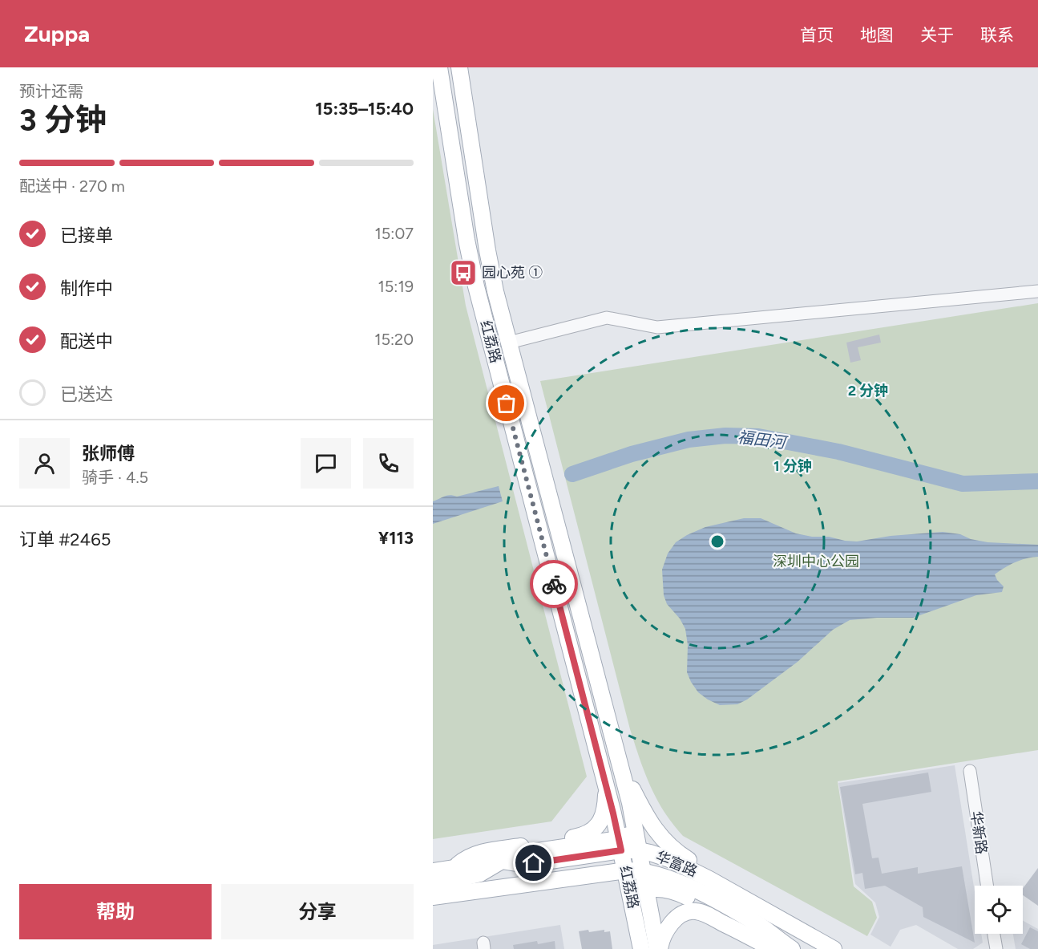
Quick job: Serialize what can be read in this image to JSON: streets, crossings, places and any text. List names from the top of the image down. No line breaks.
{"streets":{"main road":["红荔路","华富路"],"street":["华新路"]},"crossings":[["红荔路","华富路"]],"water":["福田河"],"parks":["深圳中心公园"],"places":{"bus stop":["园心苑 ①"]},"page":{"header":"Zuppa","nav":["首页","地图","关于","联系"],"heading":["3 分钟","预计还需","15:35–15:40"],"panel":["张师傅","骑手 · 4.5","订单 #2465","¥113"],"bar":"配送中 · 270 m","list":[["已接单","15:07"],["制作中","15:19"],["配送中","15:20"],"已送达"],"buttons":["帮助","分享"]},"rings":["2 分钟","1 分钟"]}
